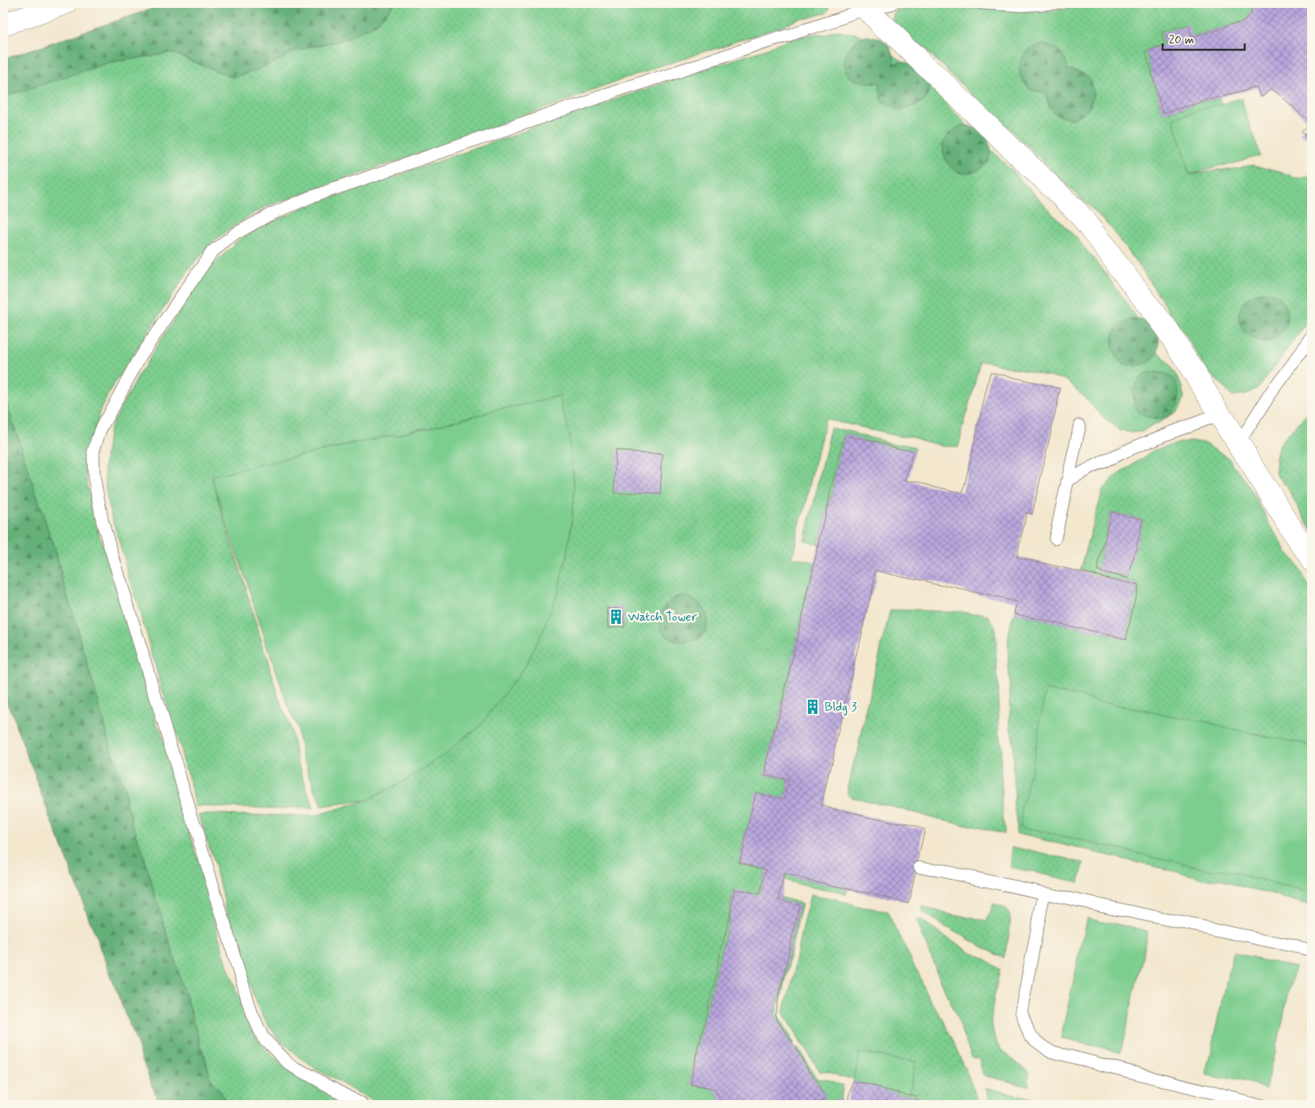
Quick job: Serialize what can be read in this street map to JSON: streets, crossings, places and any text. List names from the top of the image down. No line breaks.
{"places":{"building":["Watch Tower","Bldg 3"]},"scale_bar":"20 m"}
